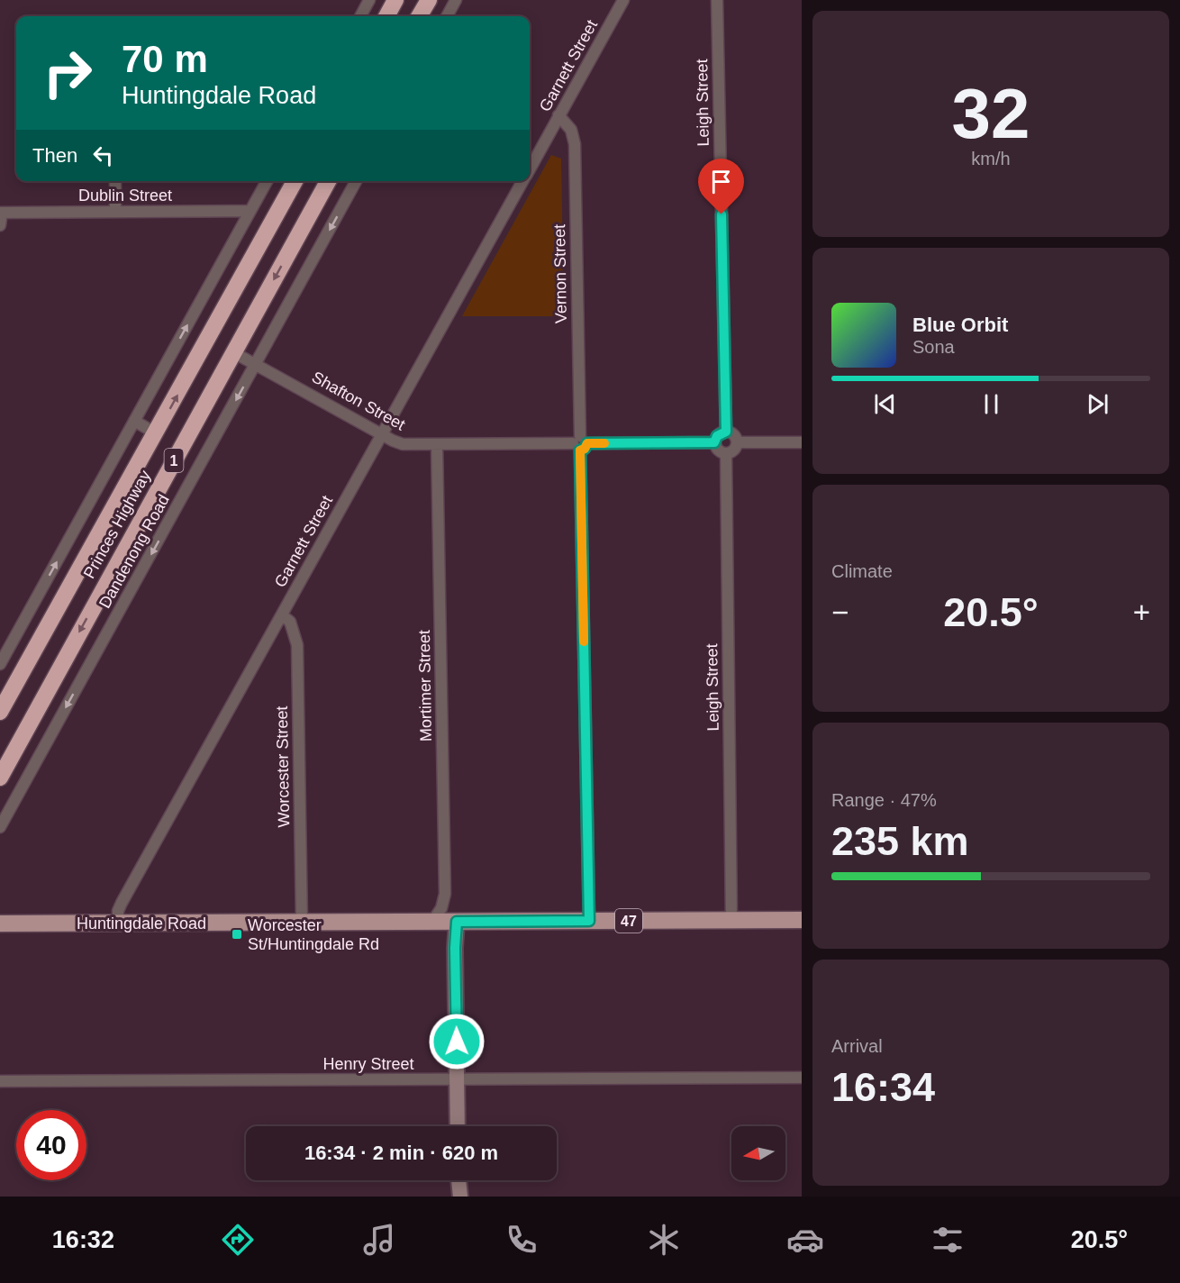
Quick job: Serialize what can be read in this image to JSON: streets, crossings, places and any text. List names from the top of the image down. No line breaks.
{"streets":{"highway":["1","Princes Highway"],"main road":["47","Huntingdale Road"],"street":["Garnett Street","Leigh Street","Dublin Street","Vernon Street","Shafton Street","Dandenong Road","Mortimer Street","Worcester Street","Henry Street"]},"crossings":[["Garnett Street","Vernon Street"],["Garnett Street","Shafton Street"],["Garnett Street","Worcester Street"],["Garnett Street","Huntingdale Road"],["Leigh Street","Shafton Street"],["Leigh Street","Huntingdale Road"],["Vernon Street","Shafton Street"],["Vernon Street","Huntingdale Road"],["Shafton Street","Princes Highway"],["Shafton Street","Dandenong Road"],["Shafton Street","Mortimer Street"],["Mortimer Street","Huntingdale Road"],["Worcester Street","Huntingdale Road"]],"places":{"transit":["Worcester St/Huntingdale Rd"]},"north":"left","page":{"tile":[["32","km/h"],"Climate",["Range · 47%","235 km"],["Arrival","16:34"]],"turn":["70 m","Huntingdale Road"],"then":"Then","song":["Blue Orbit","Sona"],"heat":["−","20.5°","+"],"limit":"40","trip":"16:34 · 2 min · 620 m","tabs":["16:32","20.5°"]}}
